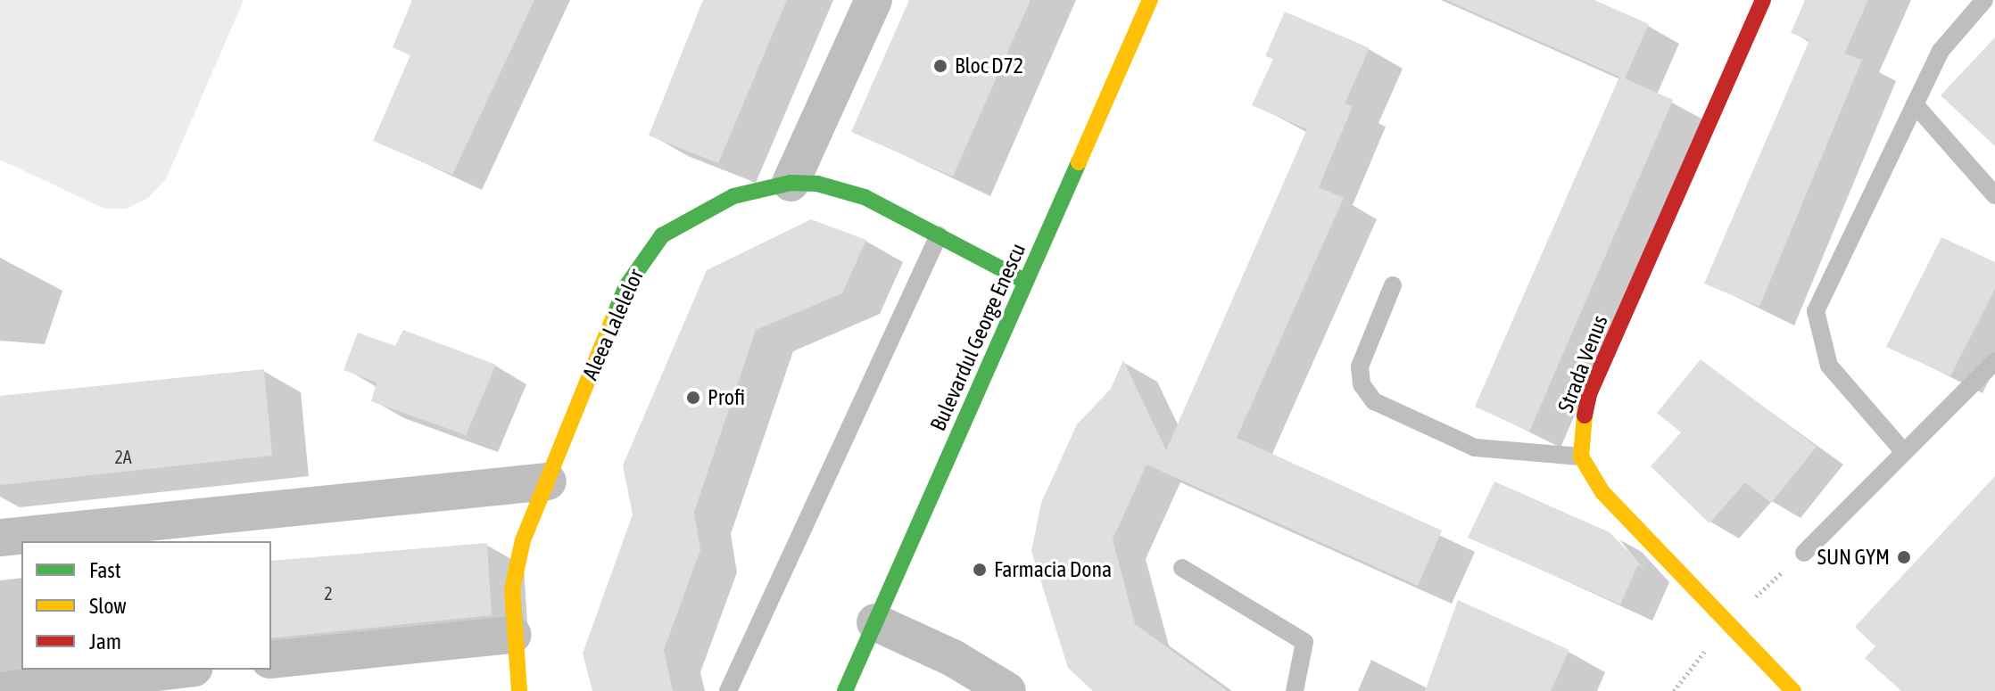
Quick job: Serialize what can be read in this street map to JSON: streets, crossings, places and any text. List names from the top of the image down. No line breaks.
{"streets":{"street":["Aleea Lalelelor","Bulevardul George Enescu","Strada Venus"]},"crossings":[["Aleea Lalelelor","Bulevardul George Enescu"]],"places":["Bloc D72","Profi","SUN GYM","Farmacia Dona"],"house_numbers":["2A","2"],"legend":["Fast","Slow","Jam"]}
